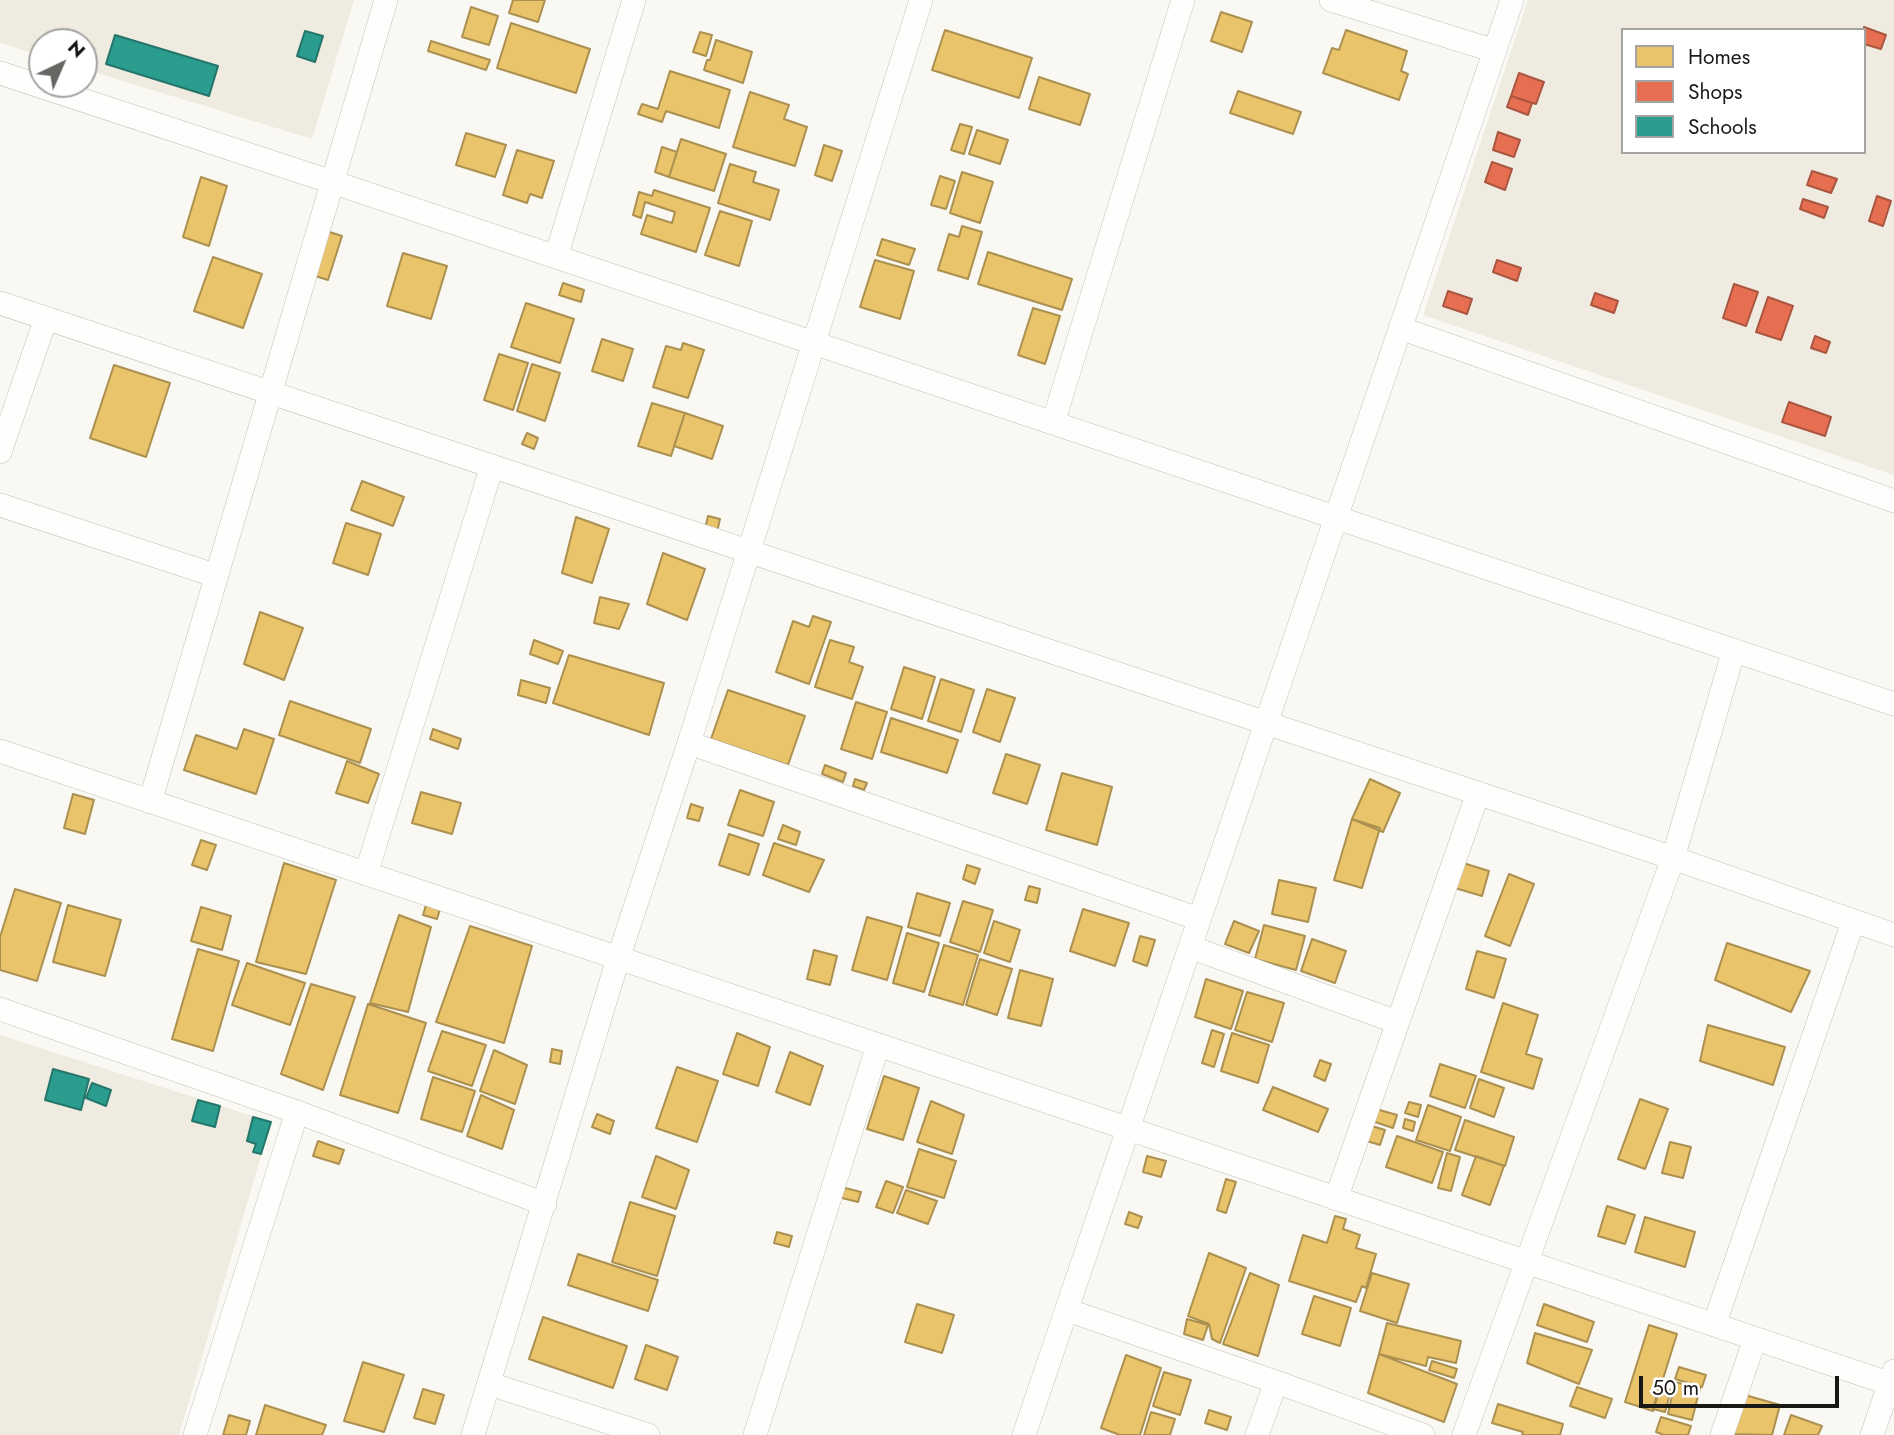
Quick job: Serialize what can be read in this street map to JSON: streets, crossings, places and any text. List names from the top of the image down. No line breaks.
{"legend":["Homes","Shops","Schools"],"scale_bar":"50 m","north":"top right"}
